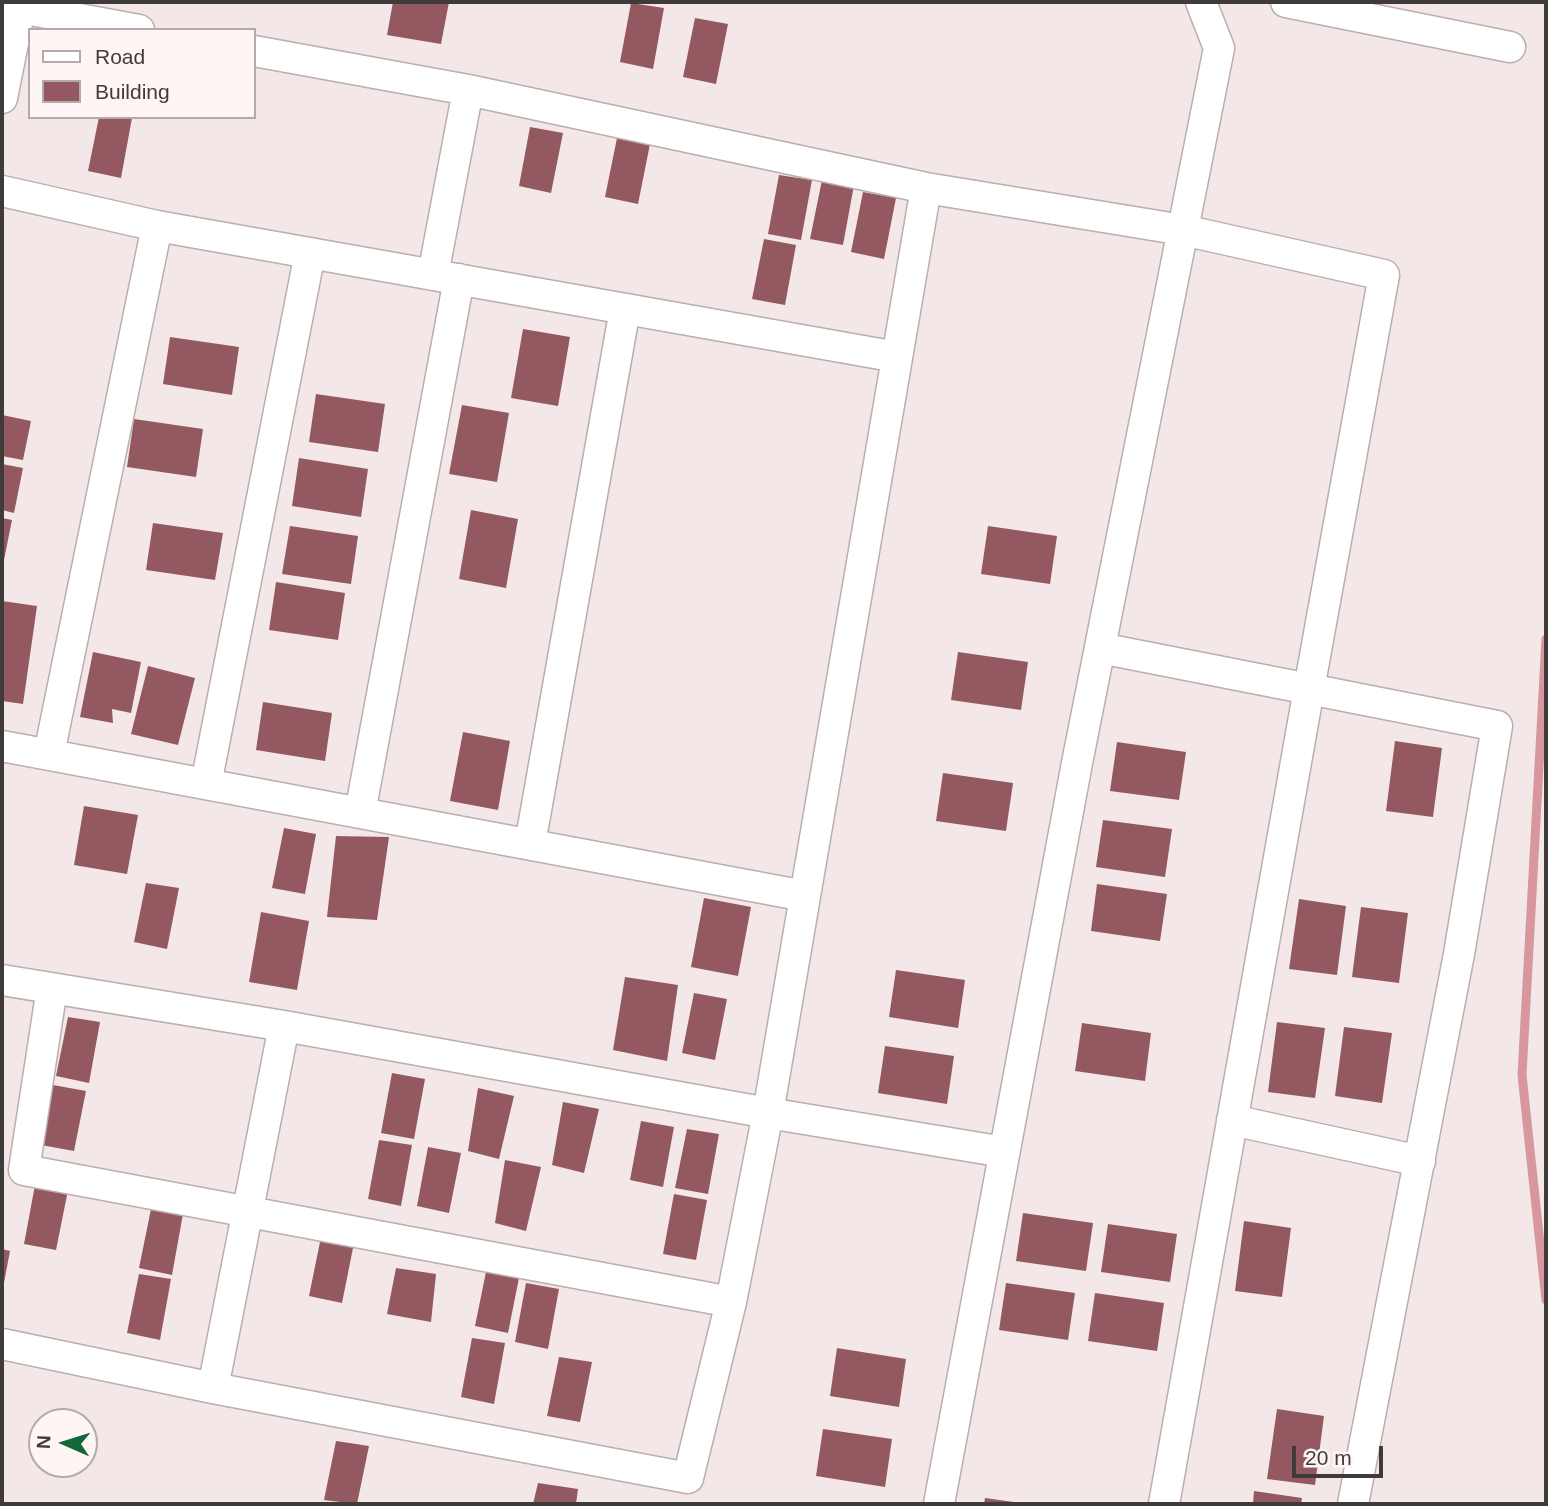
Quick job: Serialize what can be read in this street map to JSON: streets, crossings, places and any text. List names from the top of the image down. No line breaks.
{"legend":["Road","Building"],"scale_bar":"20 m","north":"left"}
